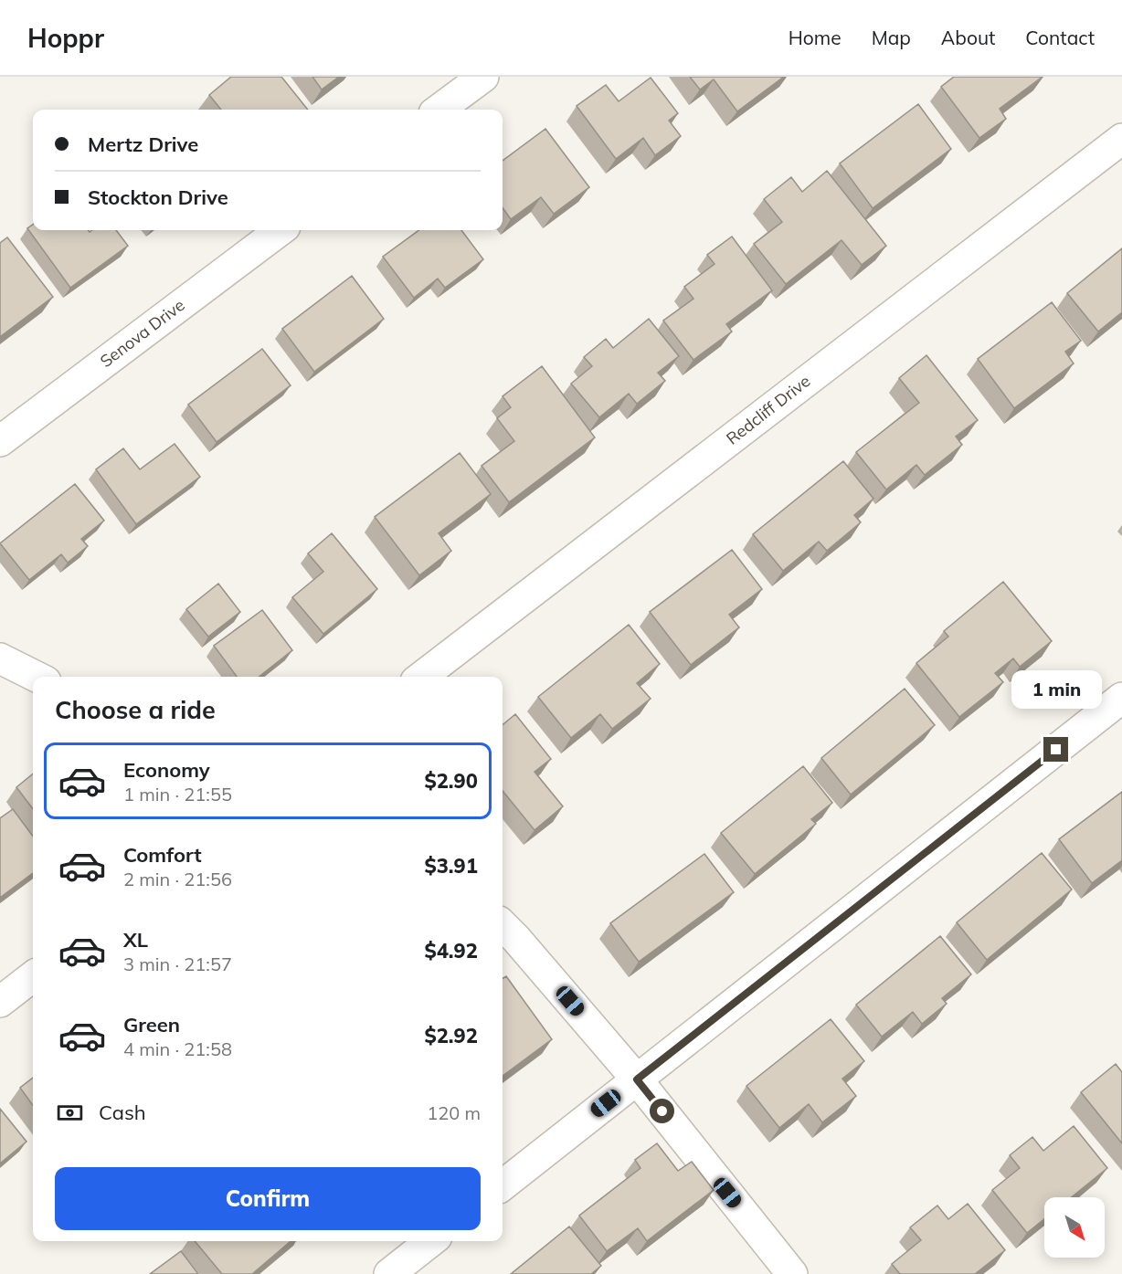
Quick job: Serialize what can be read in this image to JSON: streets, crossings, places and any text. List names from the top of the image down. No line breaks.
{"streets":{"street":["Senova Drive","Redcliff Drive"]},"north":"bottom right","page":{"header":"Hoppr","nav":["Home","Map","About","Contact"],"banner":["Mertz Drive","Stockton Drive"],"bubble":"1 min","heading":"Choose a ride","list":[{"name":"Economy","note":"1 min · 21:55","value":"$2.90"},{"name":"Comfort","note":"2 min · 21:56","value":"$3.91"},{"name":"XL","note":"3 min · 21:57","value":"$4.92"},{"name":"Green","note":"4 min · 21:58","value":"$2.92"}],"pay":["Cash","120 m"],"buttons":"Confirm"}}
